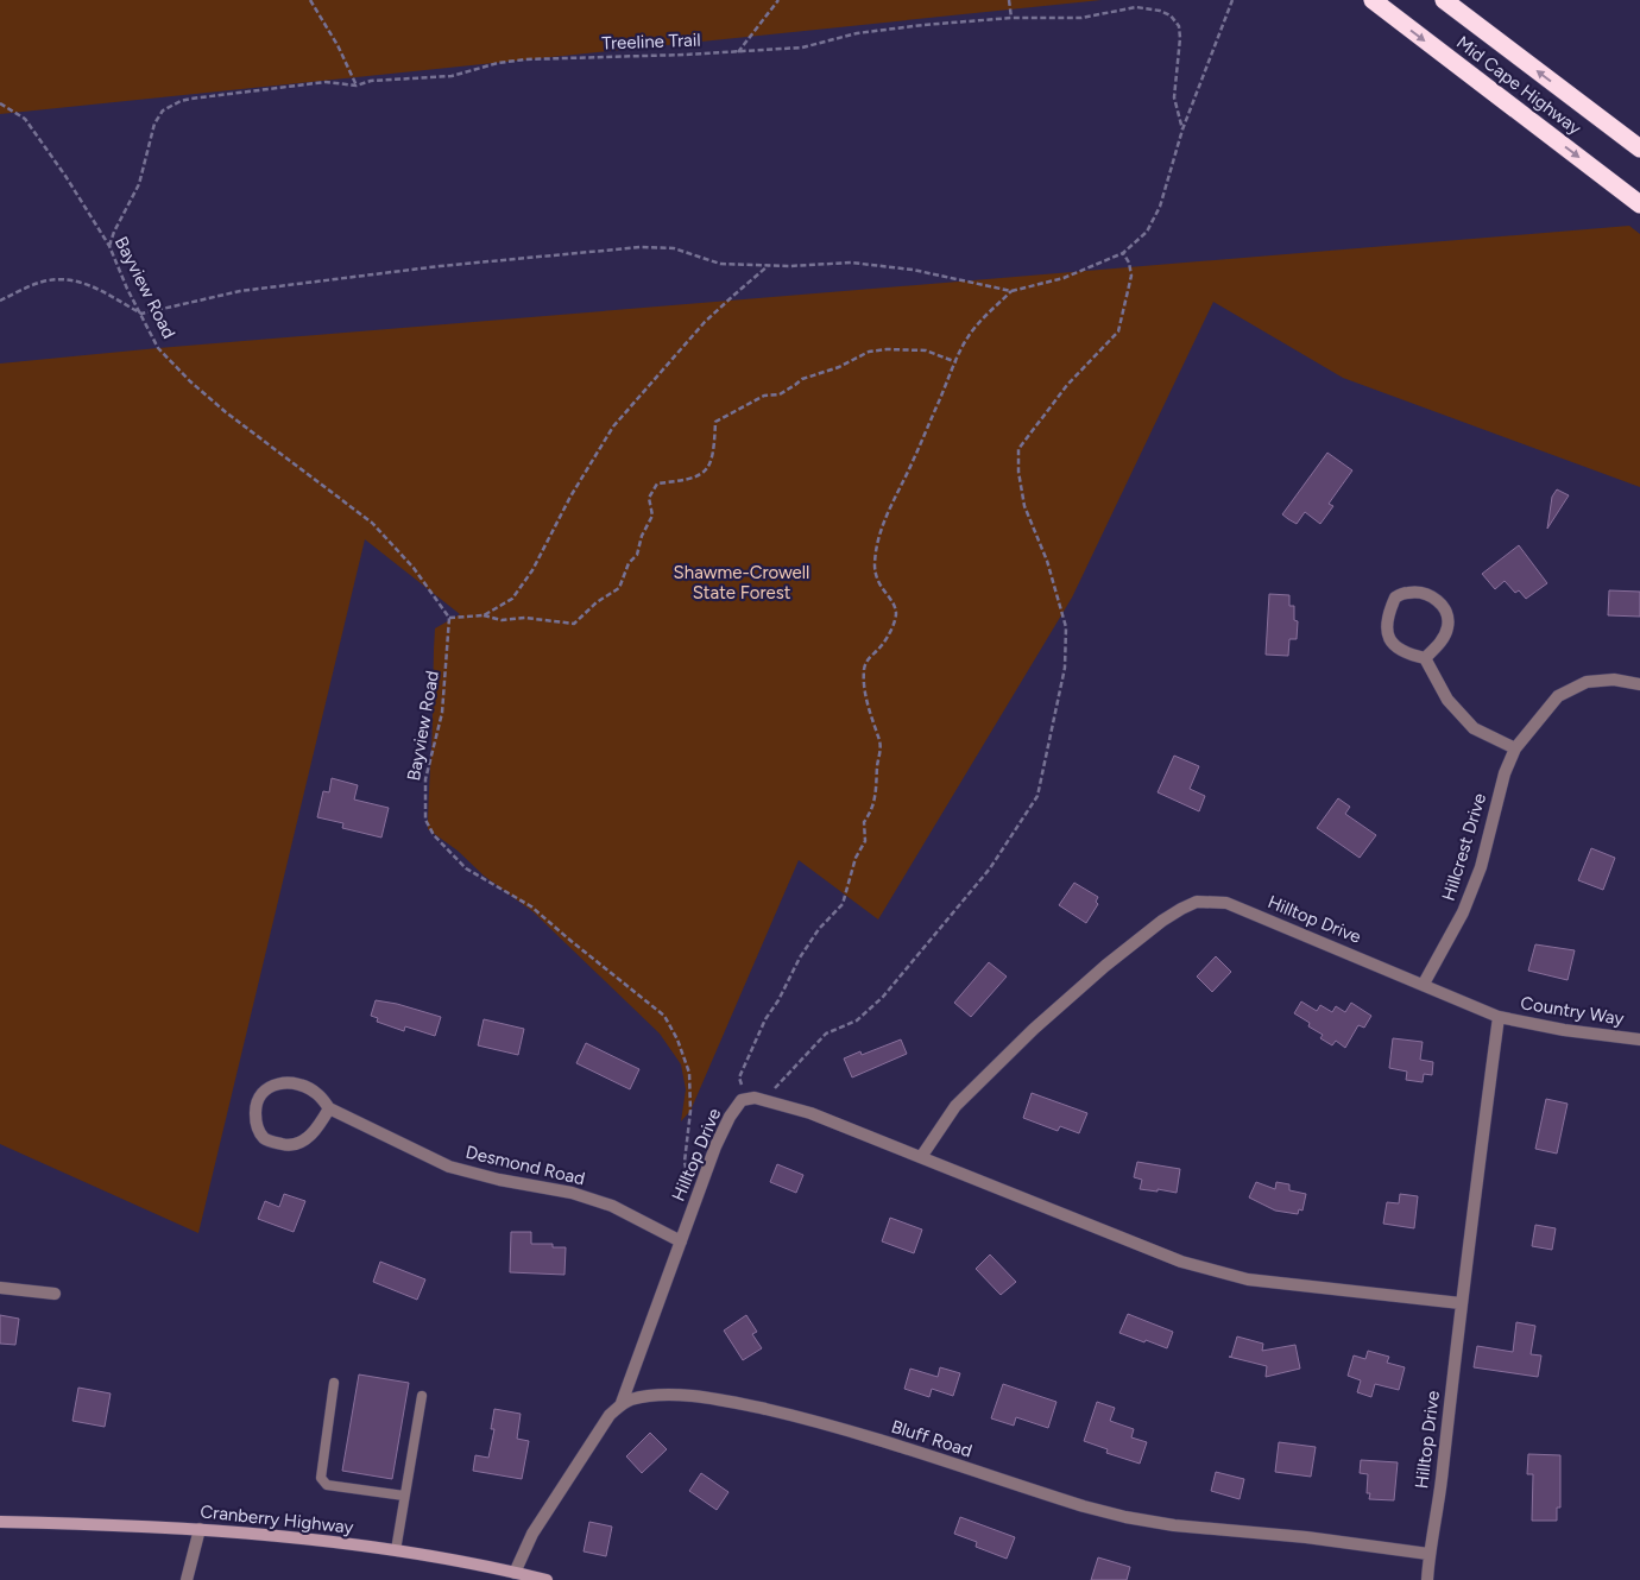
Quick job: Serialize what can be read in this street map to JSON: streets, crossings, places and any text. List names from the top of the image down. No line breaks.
{"streets":{"highway":["Mid Cape Highway"],"main road":["Cranberry Highway"],"street":["Hillcrest Drive","Hilltop Drive","Country Way","Desmond Road","Bluff Road"],"path":["Treeline Trail","Bayview Road"]},"crossings":[["Treeline Trail","Bayview Road"],["Bayview Road","Hilltop Drive"],["Hillcrest Drive","Hilltop Drive"],["Hilltop Drive","Country Way"],["Hilltop Drive","Desmond Road"],["Hilltop Drive","Bluff Road"]],"parks":["Shawme-Crowell State Forest"]}
